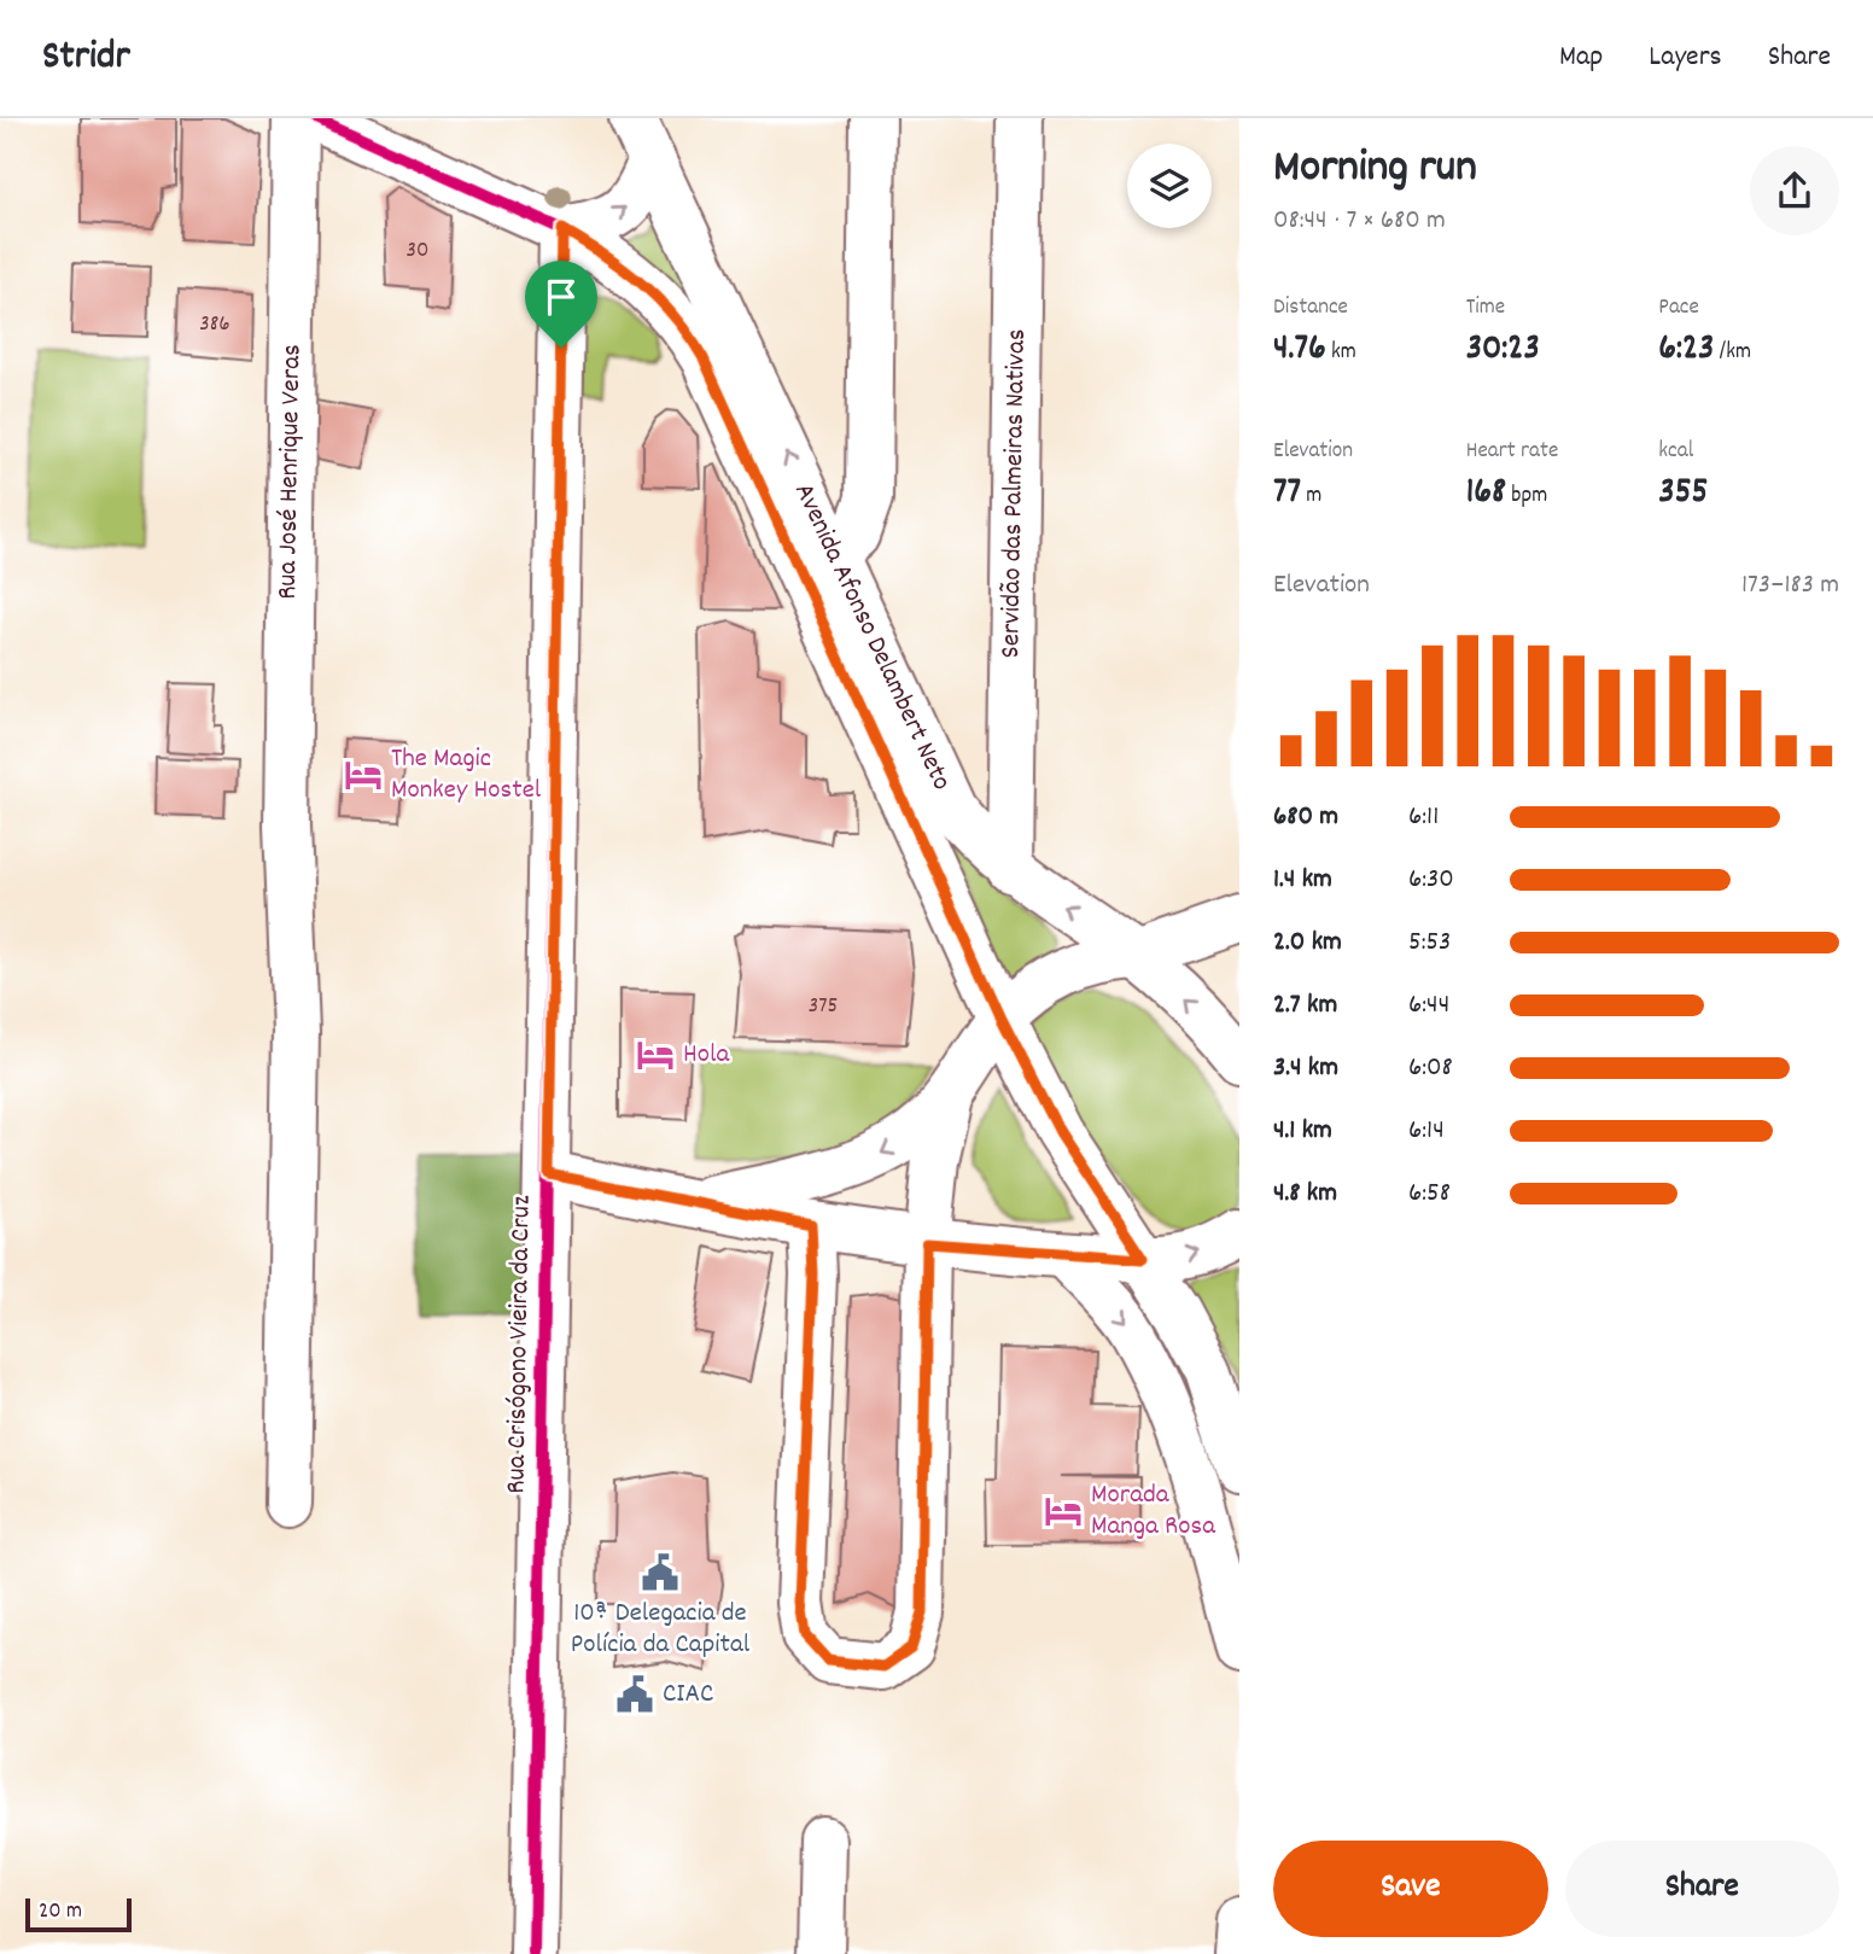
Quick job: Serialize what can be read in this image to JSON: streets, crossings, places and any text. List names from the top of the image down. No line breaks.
{"streets":{"street":["Rua José Henrique Veras","Servidão das Palmeiras Nativas","Avenida Afonso Delambert Neto","Rua Crisógono Vieira da Cruz"]},"crossings":[["Servidão das Palmeiras Nativas","Avenida Afonso Delambert Neto"],["Avenida Afonso Delambert Neto","Rua Crisógono Vieira da Cruz"]],"places":{"hotel":["The Magic Monkey Hostel","Hola","Morada Manga Rosa"],"public building":["10ª Delegacia de Polícia da Capital","CIAC"]},"house_numbers":["30","386","375"],"scale_bar":"20 m","page":{"header":"Stridr","nav":["Map","Layers","Share"],"heading":["Morning run","08:44 · 7 × 680 m"],"stats":[["Distance","4.76 km"],["Time","30:23"],["Pace","6:23 /km"],["Elevation","77 m"],["Heart rate","168 bpm"],["kcal","355"]],"chart":["Elevation","173–183 m"],"list":[{"name":"680 m","note":"6:11"},{"name":"1.4 km","note":"6:30"},{"name":"2.0 km","note":"5:53"},{"name":"2.7 km","note":"6:44"},{"name":"3.4 km","note":"6:08"},{"name":"4.1 km","note":"6:14"},{"name":"4.8 km","note":"6:58"}],"buttons":["Save","Share"],"scale":"20 m"}}
